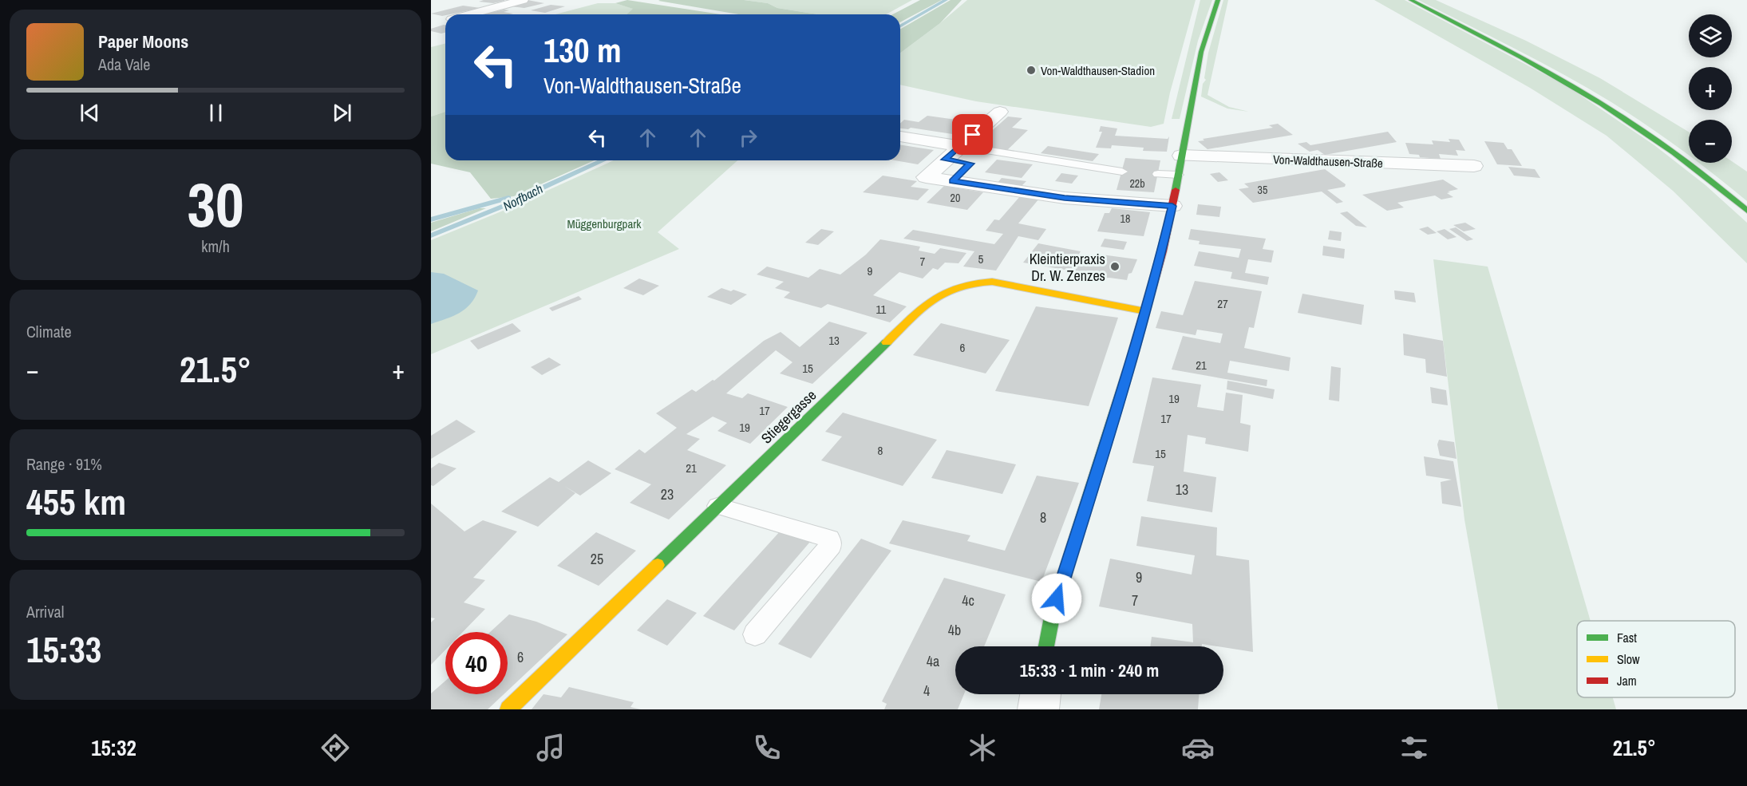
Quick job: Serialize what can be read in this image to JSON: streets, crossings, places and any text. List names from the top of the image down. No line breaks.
{"streets":{"street":["Von-Waldthausen-Straße","Stiegergasse"]},"water":["Norfbach"],"parks":["Müggenburgpark"],"places":["Von-Waldthausen-Stadion","Kleintierpraxis Dr. W. Zenzes"],"house_numbers":["22b","35","20","18","5","7","9","27","11","13","6","21","15","19","17","17","19","8","15","21","13","23","8","25","9","4c","7","4b","6","4a","4"],"legend":["Fast","Slow","Jam"],"page":{"map_buttons":["+","−"],"turn":["130 m","Von-Waldthausen-Straße"],"song":["Paper Moons","Ada Vale"],"tile":[["30","km/h"],"Climate",["Range · 91%","455 km"],["Arrival","15:33"]],"heat":["−","21.5°","+"],"limit":"40","trip":"15:33 · 1 min · 240 m","tabs":["15:32","21.5°"]}}
